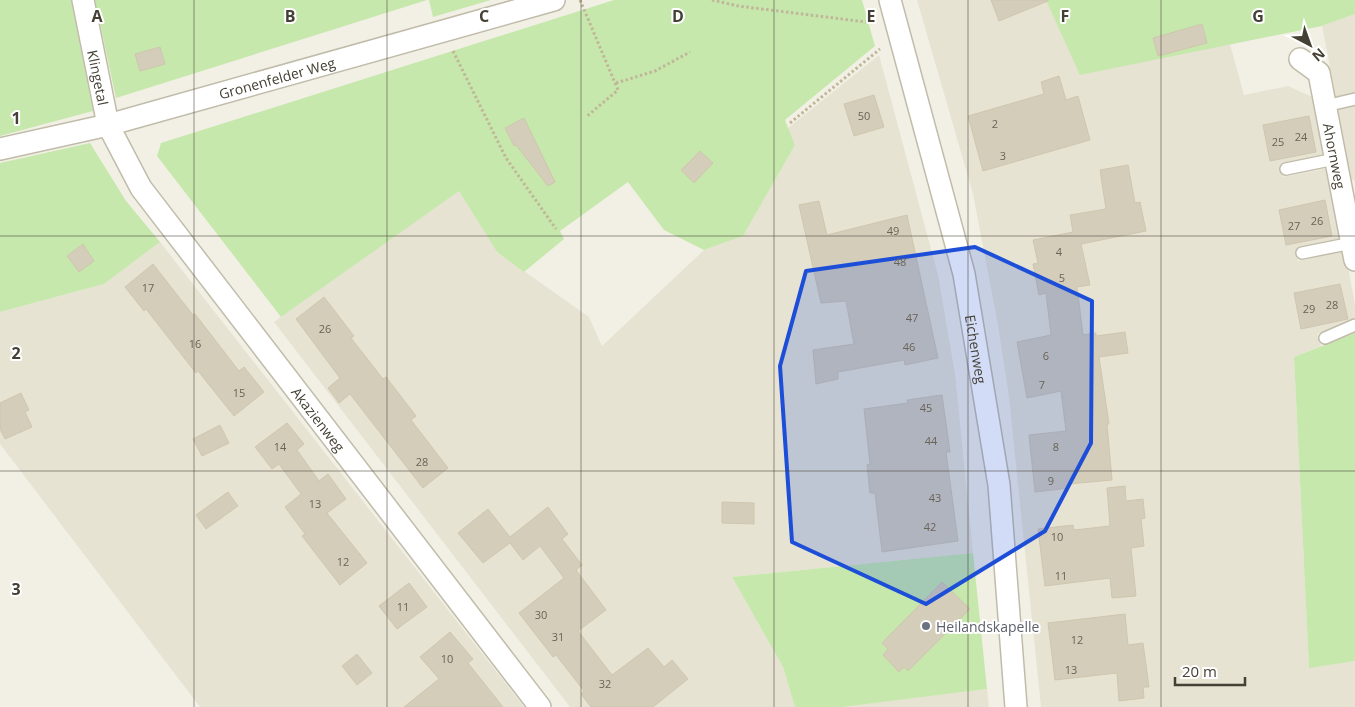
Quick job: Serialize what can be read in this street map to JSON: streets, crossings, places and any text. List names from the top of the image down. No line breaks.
{"streets":{"street":["Klingetal","Gronenfelder Weg","Ahornweg","Eichenweg","Akazienweg"]},"crossings":[["Klingetal","Gronenfelder Weg"],["Klingetal","Akazienweg"],["Gronenfelder Weg","Akazienweg"]],"places":["Heilandskapelle"],"house_numbers":["50","2","24","25","3","26","27","49","4","48","5","17","28","29","47","26","16","46","6","7","15","45","44","14","8","28","9","43","13","42","10","12","11","11","30","31","12","10","13","32"],"scale_bar":"20 m","north":"bottom right","grid":{"columns":["A","B","C","D","E","F","G"],"rows":["1","2","3"]}}
